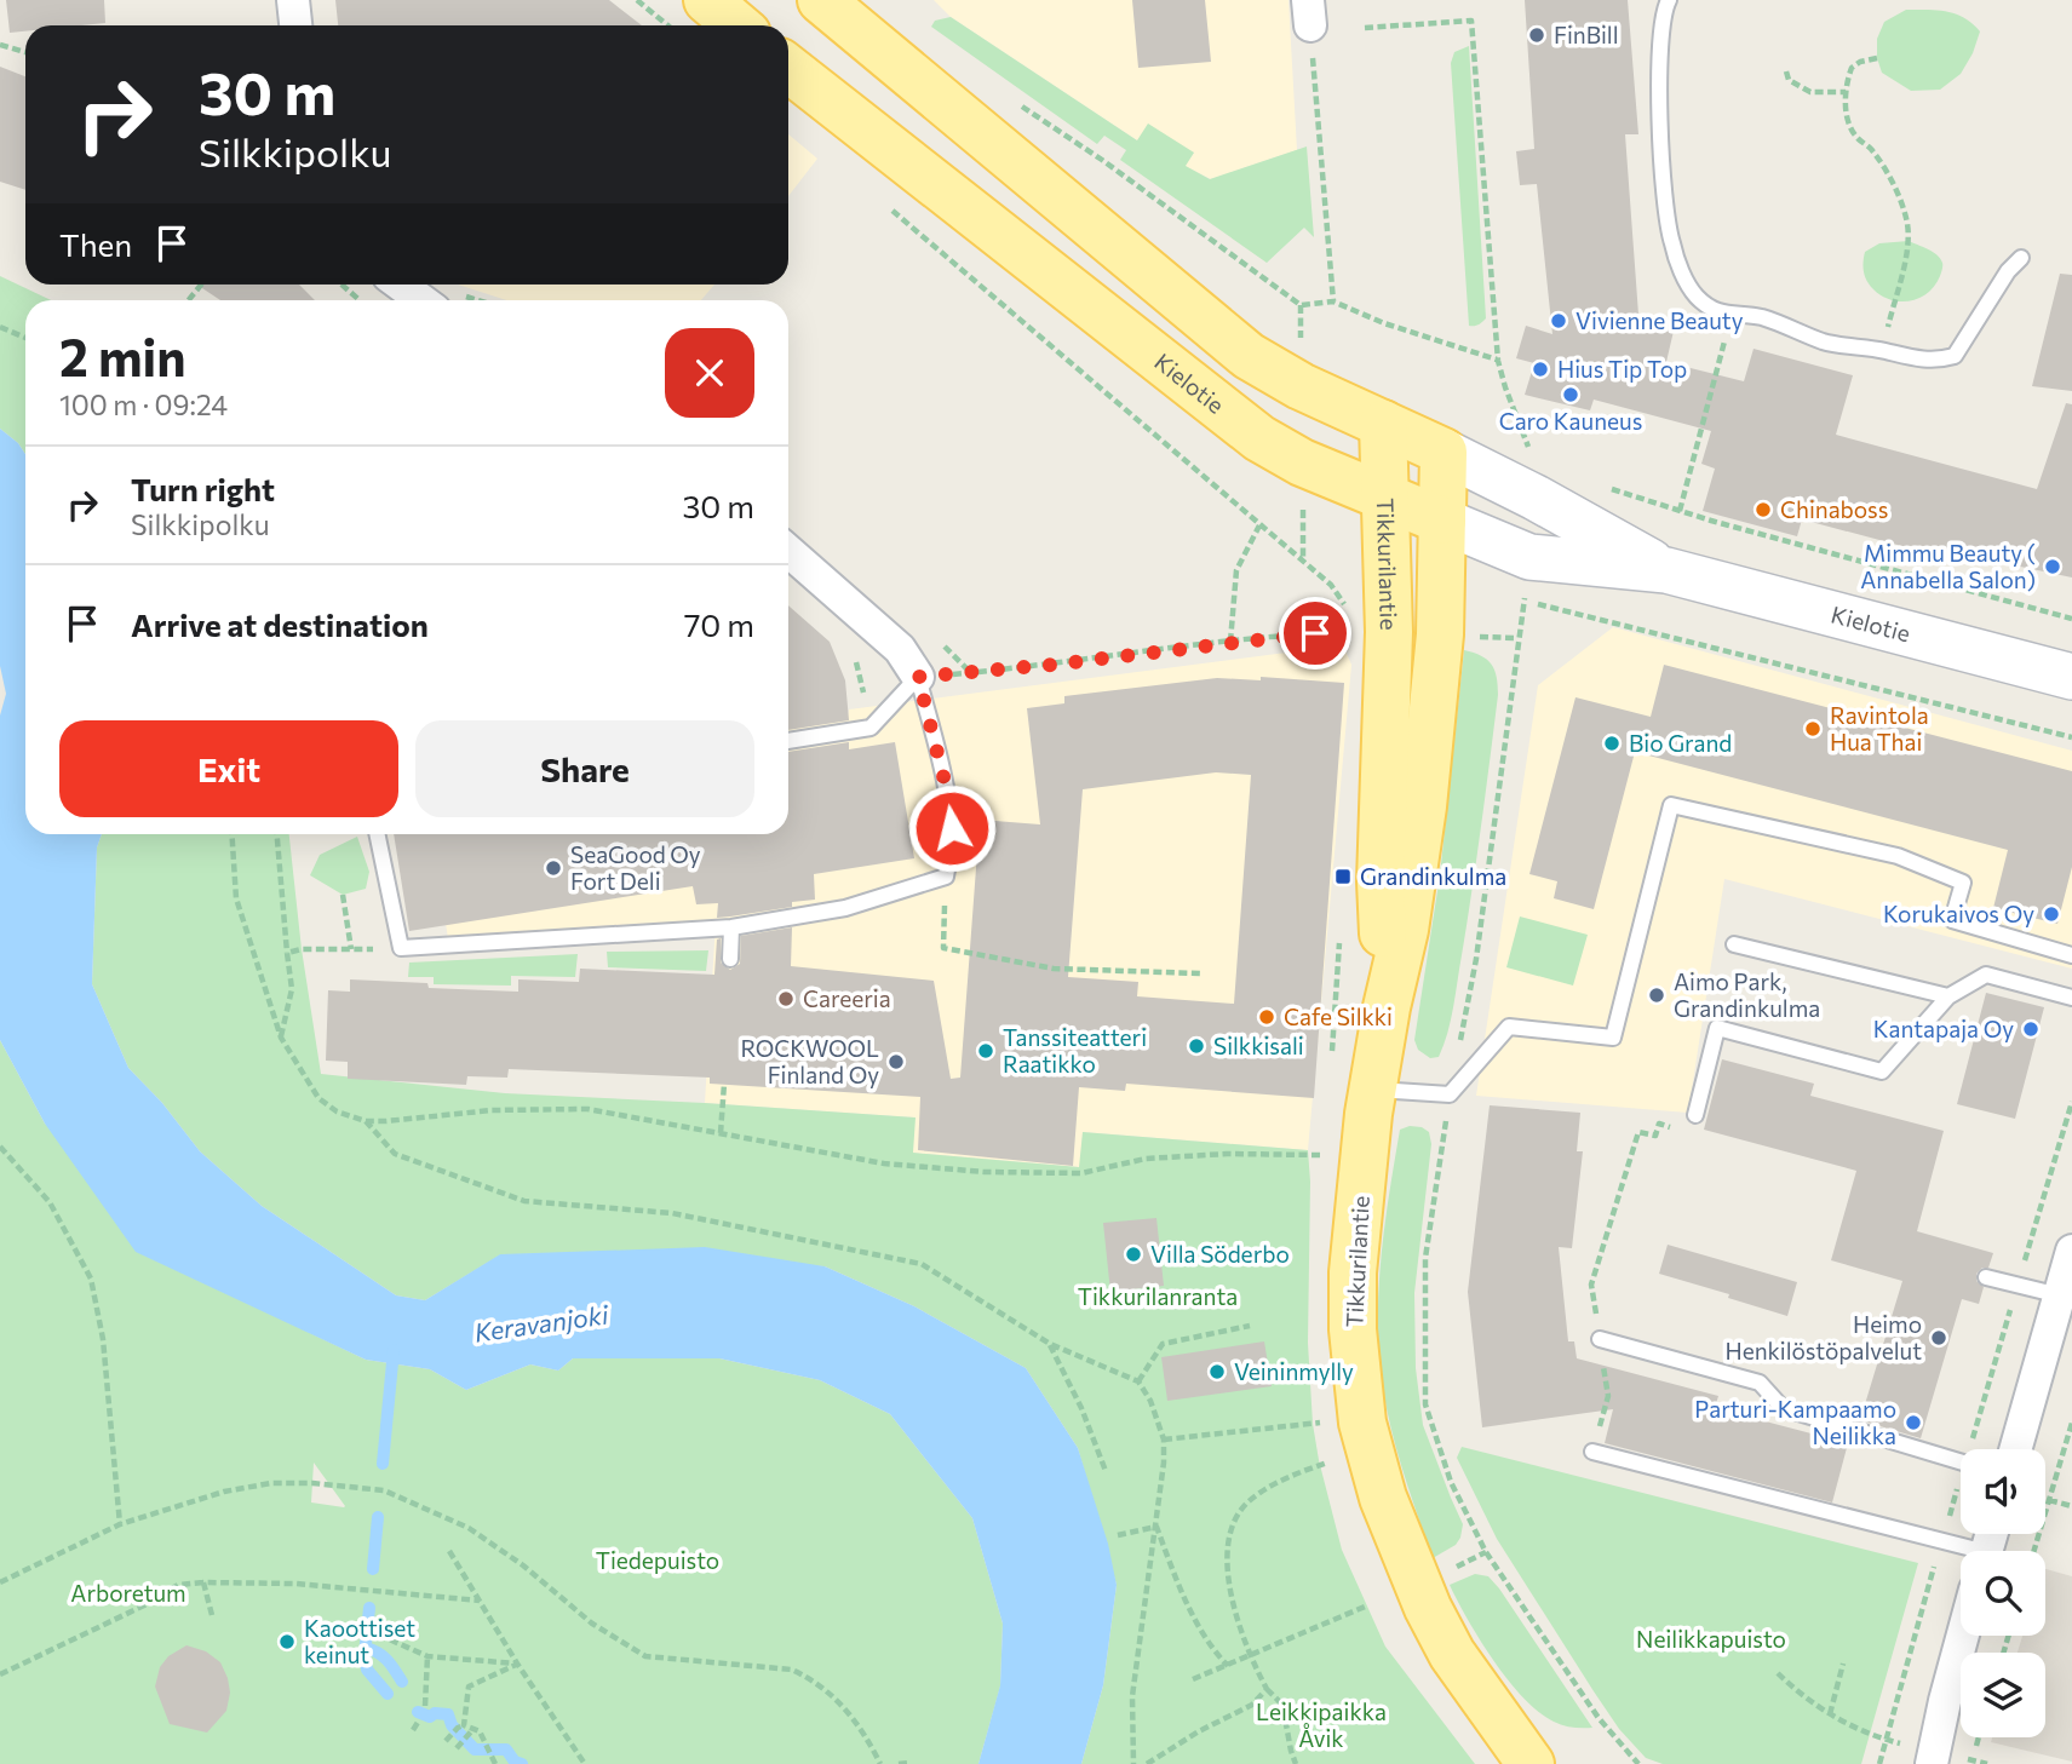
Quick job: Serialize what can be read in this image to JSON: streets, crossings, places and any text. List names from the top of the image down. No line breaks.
{"streets":{"main road":["Kielotie","Tikkurilantie"]},"crossings":[["Kielotie","Tikkurilantie"]],"water":["Keravanjoki"],"parks":["Tikkurilanranta","Tiedepuisto","Arboretum","Neilikkapuisto","Leikkipaikka Åvik"],"places":{"other":["FinBill","Vivienne Beauty","Hius Tip Top","Caro Kauneus","Chinaboss","Mimmu Beauty ( Annabella Salon)","Ravintola Hua Thai","Bio Grand","SeaGood Oy Fort Deli","Korukaivos Oy","Aimo Park, Grandinkulma","Careeria","Cafe Silkki","Kantapaja Oy","Silkkisali","Tanssiteatteri Raatikko","ROCKWOOL Finland Oy","Villa Söderbo","Heimo Henkilöstöpalvelut","Veininmylly","Parturi-Kampaamo Neilikka","Kaoottiset keinut"],"transit":["Grandinkulma"]},"page":{"turn":["30 m","Silkkipolku"],"then":"Then","heading":["2 min","100 m · 09:24"],"list":[{"name":"Turn right","note":"Silkkipolku","value":"30 m"},{"name":"Arrive at destination","value":"70 m"}],"buttons":["Exit","Share"]}}
